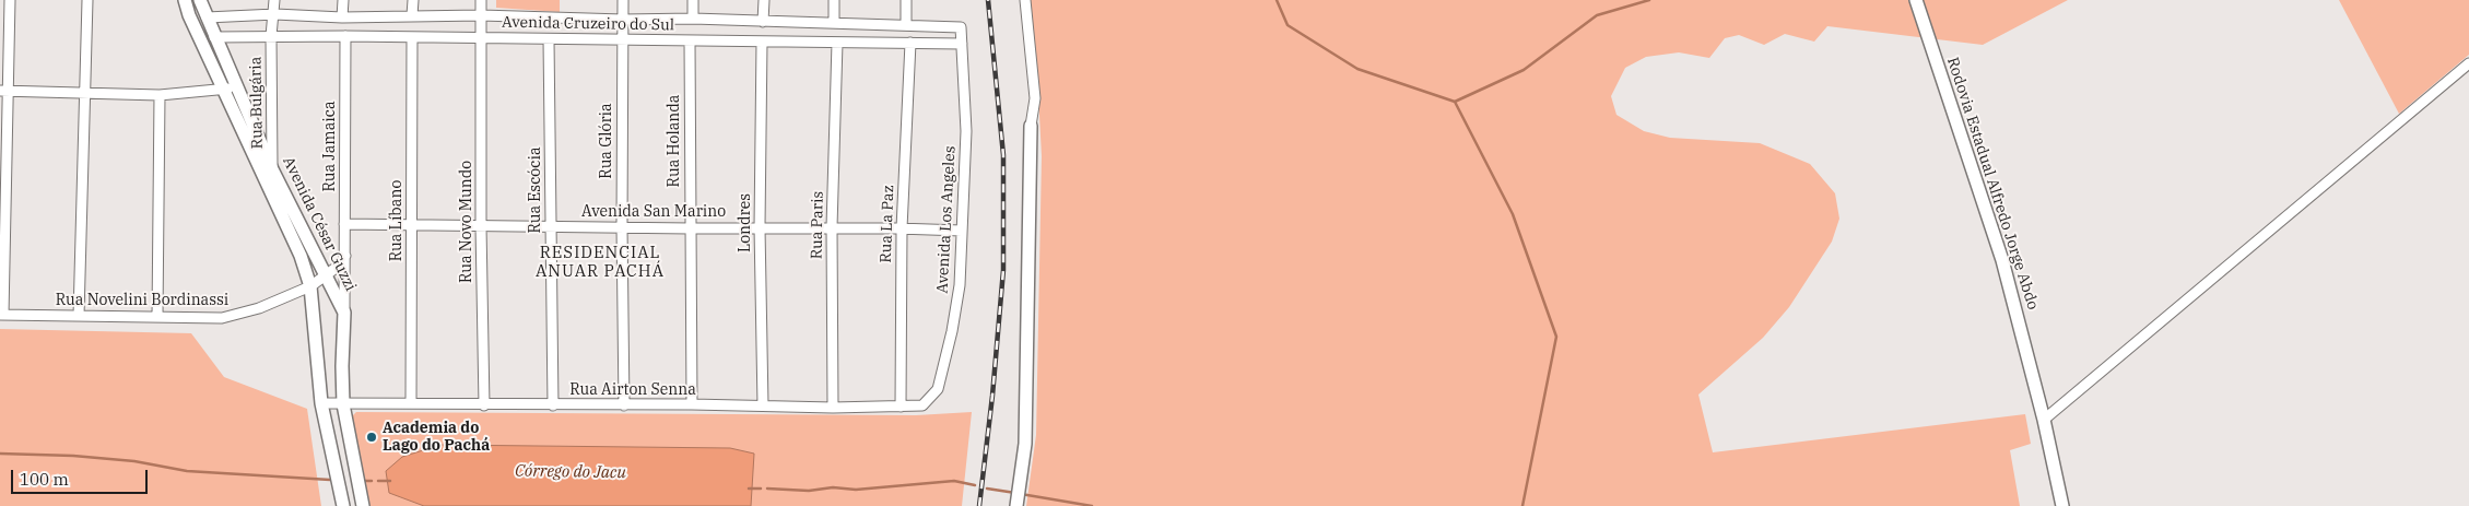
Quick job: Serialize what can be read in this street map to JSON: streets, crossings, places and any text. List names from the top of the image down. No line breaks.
{"streets":{"street":["Avenida Cruzeiro do Sul","Rua Bulgária","Rua Glória","Rua Holanda","Rua Jamaica","Rodovia Estadual Alfredo Jorge Abdo","Rua Escócia","Avenida San Marino","Avenida Los Angeles","Rua Líbano","Rua Novo Mundo","Londres","Avenida César Guzzi","Rua La Paz","Rua Paris","Rua Novelini Bordinassi","Rua Airton Senna"]},"crossings":[["Avenida Cruzeiro do Sul","Rua Bulgária"],["Avenida Cruzeiro do Sul","Rua Glória"],["Avenida Cruzeiro do Sul","Rua Holanda"],["Avenida Cruzeiro do Sul","Rua Jamaica"],["Avenida Cruzeiro do Sul","Rua Escócia"],["Avenida Cruzeiro do Sul","Avenida Los Angeles"],["Avenida Cruzeiro do Sul","Rua Líbano"],["Avenida Cruzeiro do Sul","Rua Novo Mundo"],["Avenida Cruzeiro do Sul","Londres"],["Avenida Cruzeiro do Sul","Avenida César Guzzi"],["Avenida Cruzeiro do Sul","Rua La Paz"],["Avenida Cruzeiro do Sul","Rua Paris"],["Rua Bulgária","Avenida César Guzzi"],["Rua Glória","Avenida San Marino"],["Rua Glória","Rua Airton Senna"],["Rua Holanda","Avenida San Marino"],["Rua Holanda","Rua Airton Senna"],["Rua Jamaica","Avenida San Marino"],["Rua Jamaica","Avenida César Guzzi"],["Rua Escócia","Avenida San Marino"],["Rua Escócia","Rua Airton Senna"],["Avenida San Marino","Avenida Los Angeles"],["Avenida San Marino","Rua Líbano"],["Avenida San Marino","Rua Novo Mundo"],["Avenida San Marino","Londres"],["Avenida San Marino","Rua La Paz"],["Avenida San Marino","Rua Paris"],["Avenida Los Angeles","Rua Airton Senna"],["Rua Líbano","Rua Airton Senna"],["Rua Novo Mundo","Rua Airton Senna"],["Londres","Rua Airton Senna"],["Avenida César Guzzi","Rua Novelini Bordinassi"],["Avenida César Guzzi","Rua Airton Senna"],["Rua La Paz","Rua Airton Senna"],["Rua Paris","Rua Airton Senna"]],"districts":["RESIDENCIAL ANUAR PACHÁ"],"water":["Córrego do Jacu"],"places":["Academia do Lago do Pachá"],"scale_bar":"100 m"}
